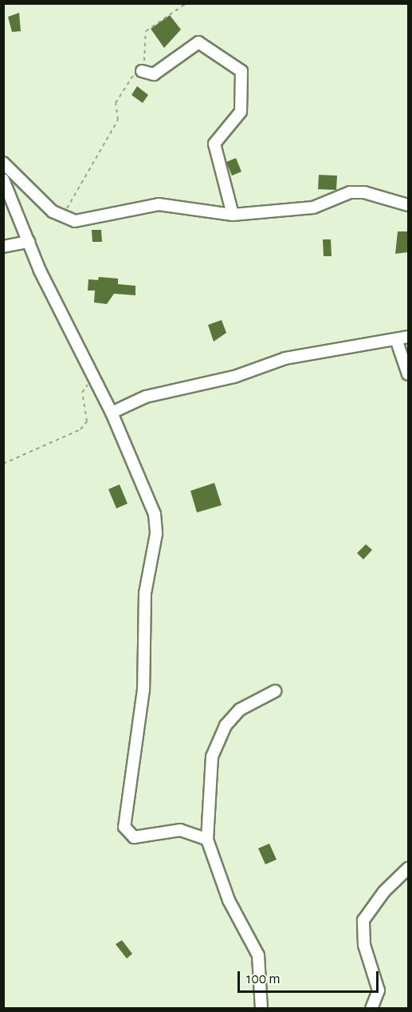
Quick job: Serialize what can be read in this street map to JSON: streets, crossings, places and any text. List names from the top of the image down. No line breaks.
{"scale_bar":"100 m"}
